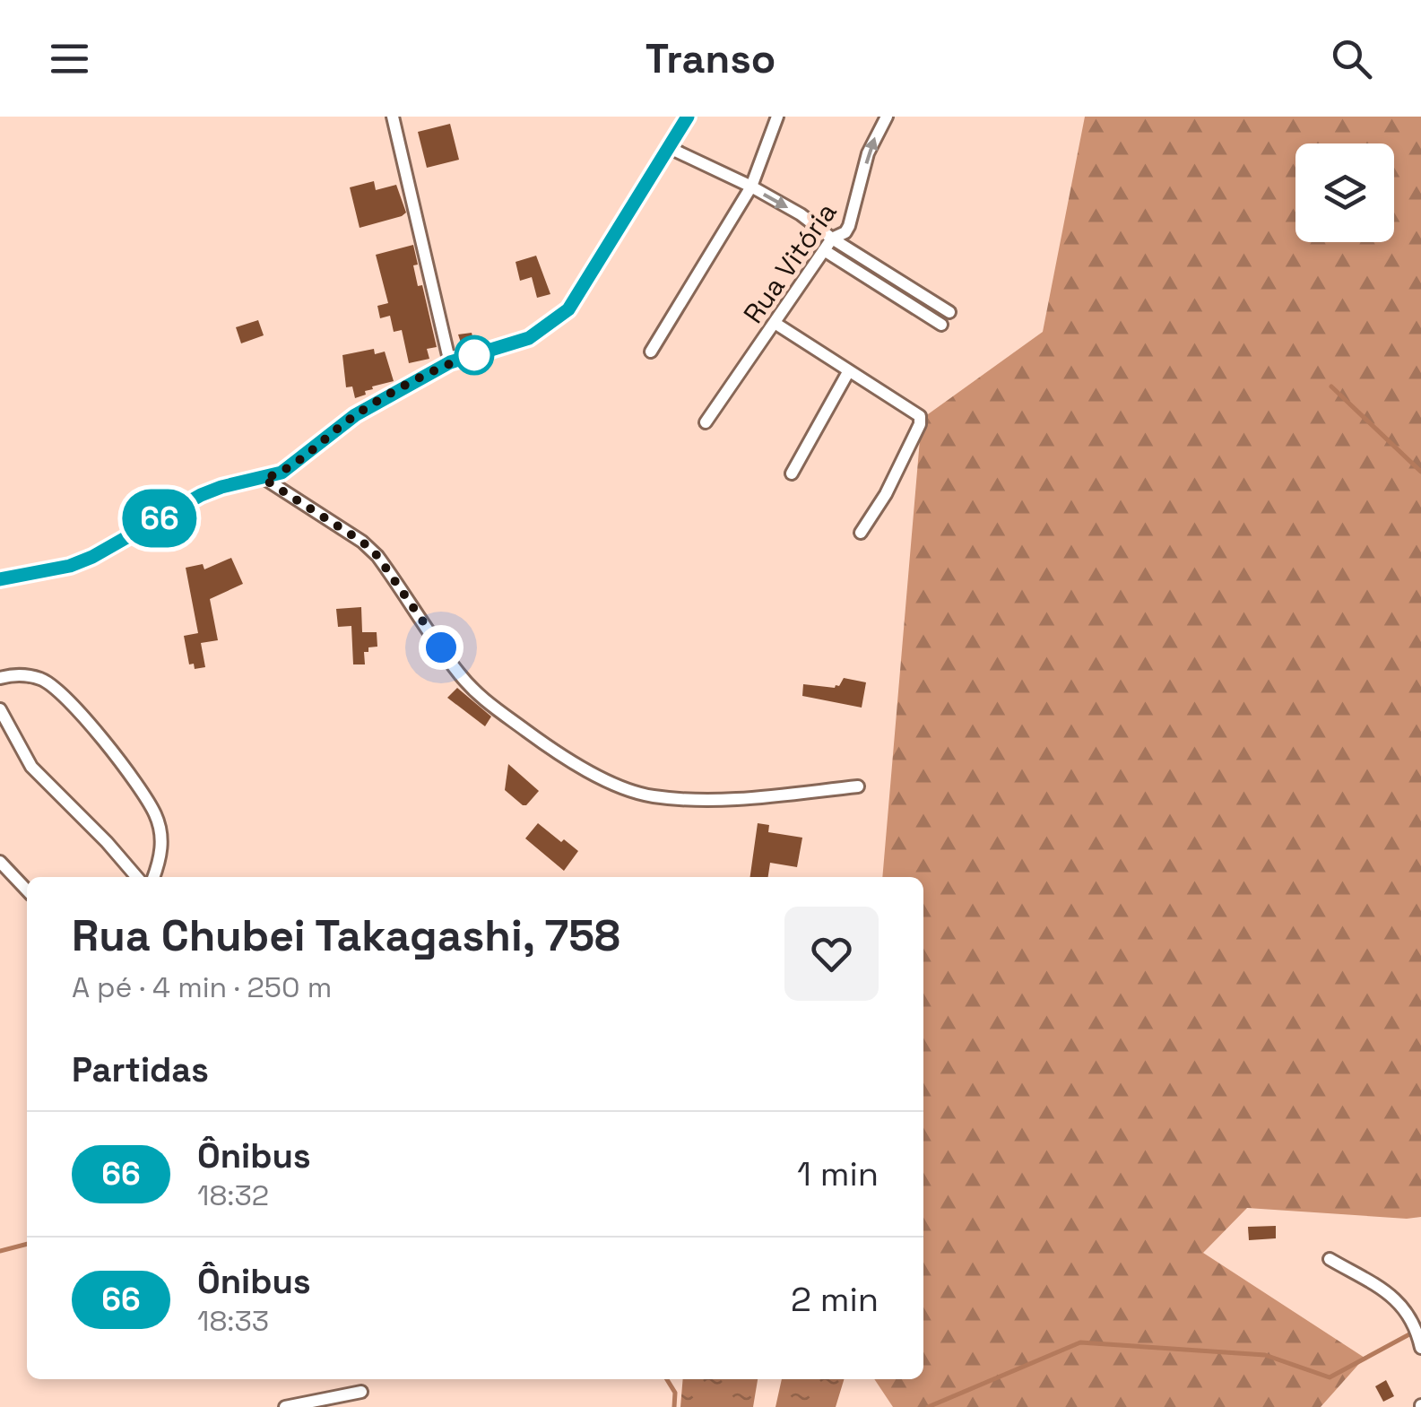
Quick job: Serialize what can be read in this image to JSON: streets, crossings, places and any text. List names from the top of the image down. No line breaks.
{"streets":{"street":["Rua Vitória"]},"one_way":["Rua Vitória"],"lines":["bus line 66"],"page":{"header":"Transo","on_map":"66","heading":[["Rua Chubei Takagashi, 758","A pé · 4 min · 250 m"],"Partidas"],"list":[{"mark":"66","name":"Ônibus","note":"18:32","value":"1 min"},{"mark":"66","name":"Ônibus","note":"18:33","value":"2 min"}]}}
